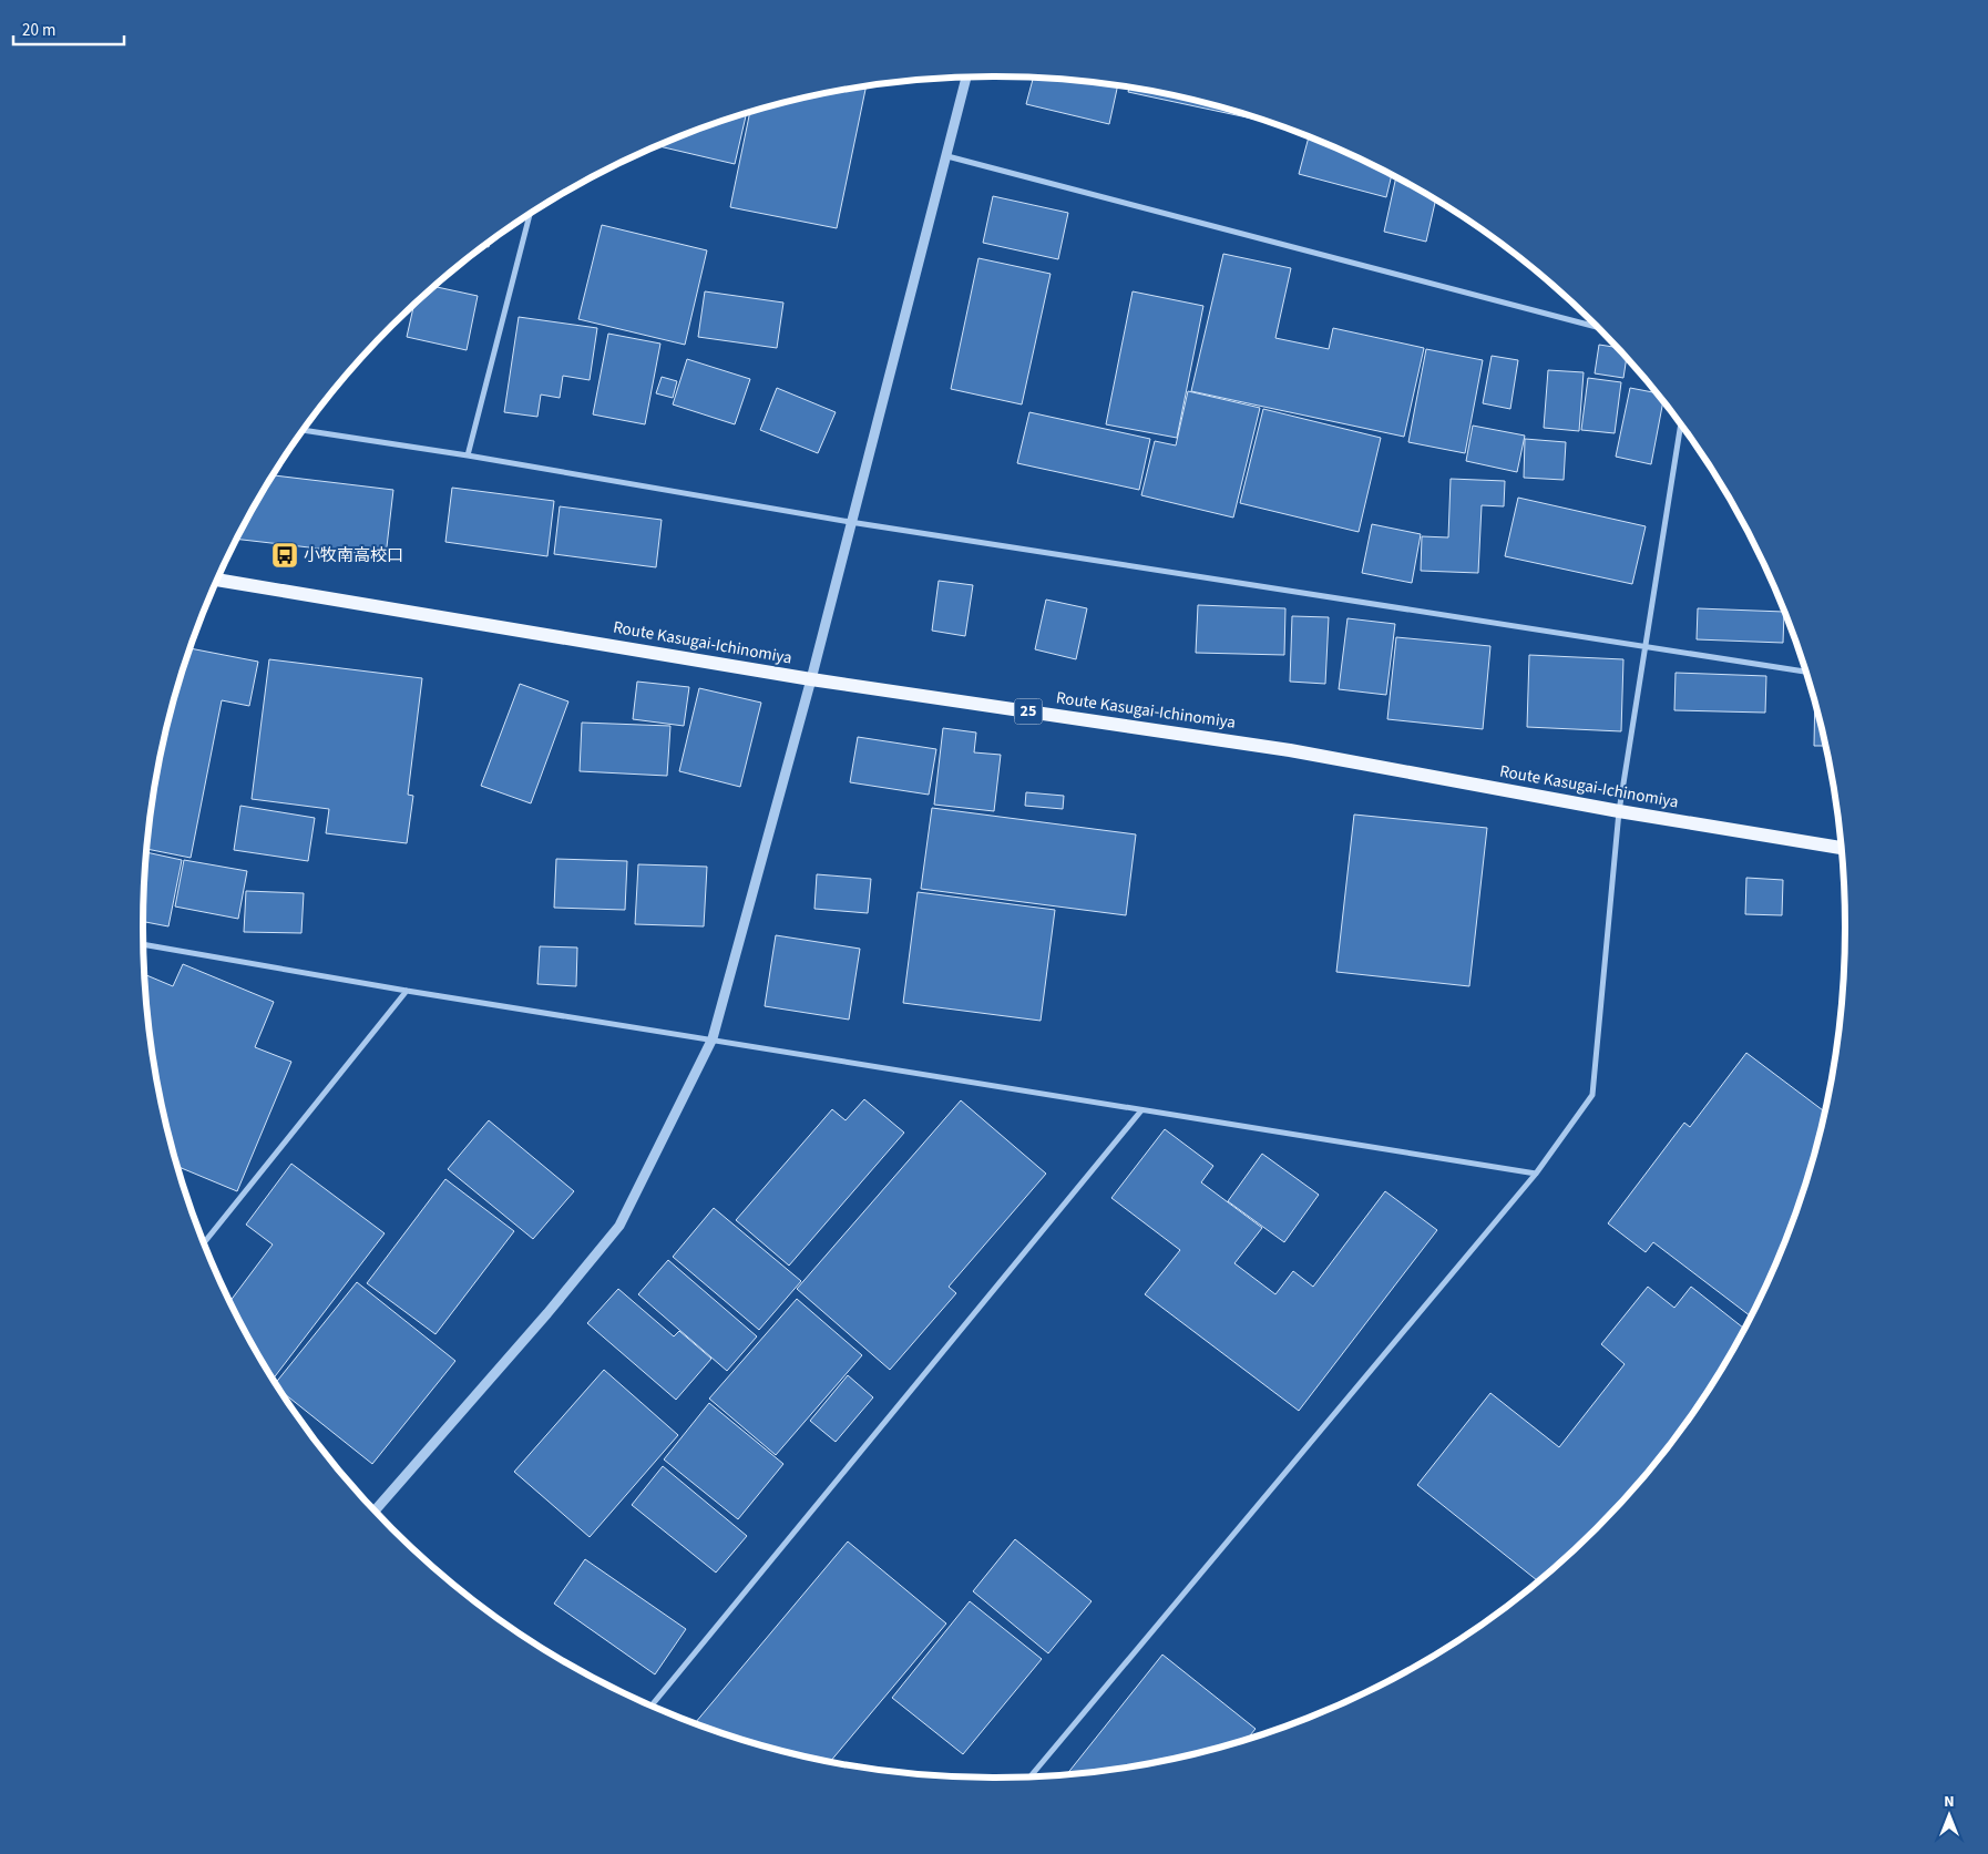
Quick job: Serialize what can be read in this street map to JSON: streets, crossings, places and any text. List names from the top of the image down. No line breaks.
{"streets":{"main road":["Route Kasugai-Ichinomiya","25"]},"places":{"bus stop":["小牧南高校口"]},"scale_bar":"20 m","north":"top"}
